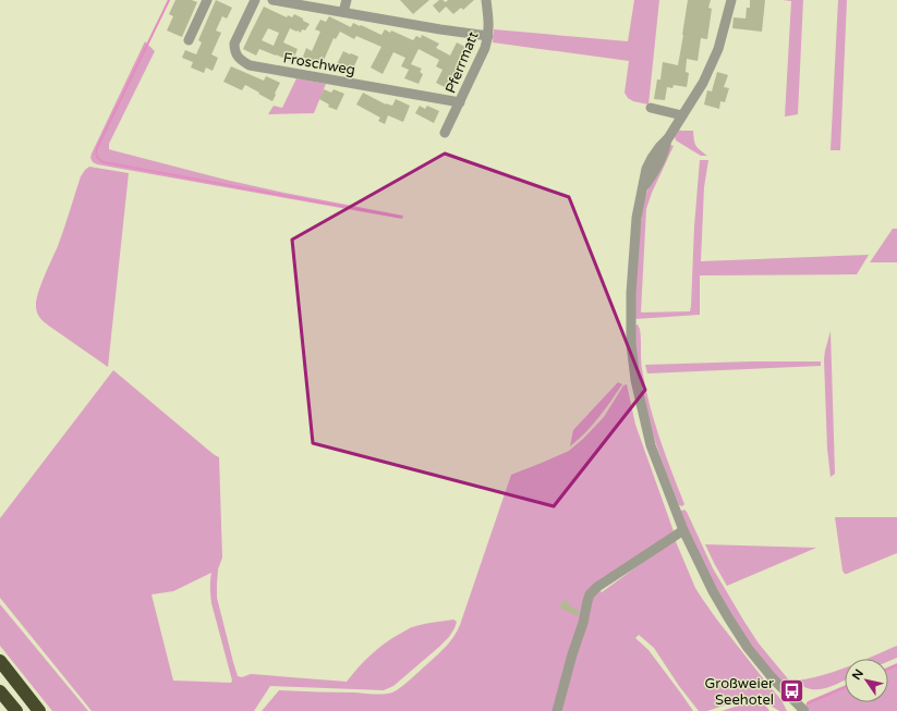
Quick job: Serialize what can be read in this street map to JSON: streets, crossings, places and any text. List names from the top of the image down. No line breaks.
{"streets":{"street":["Pferrmatt","Froschweg"]},"crossings":[["Pferrmatt","Froschweg"]],"places":{"bus stop":["Großweier Seehotel"]},"north":"top left"}
